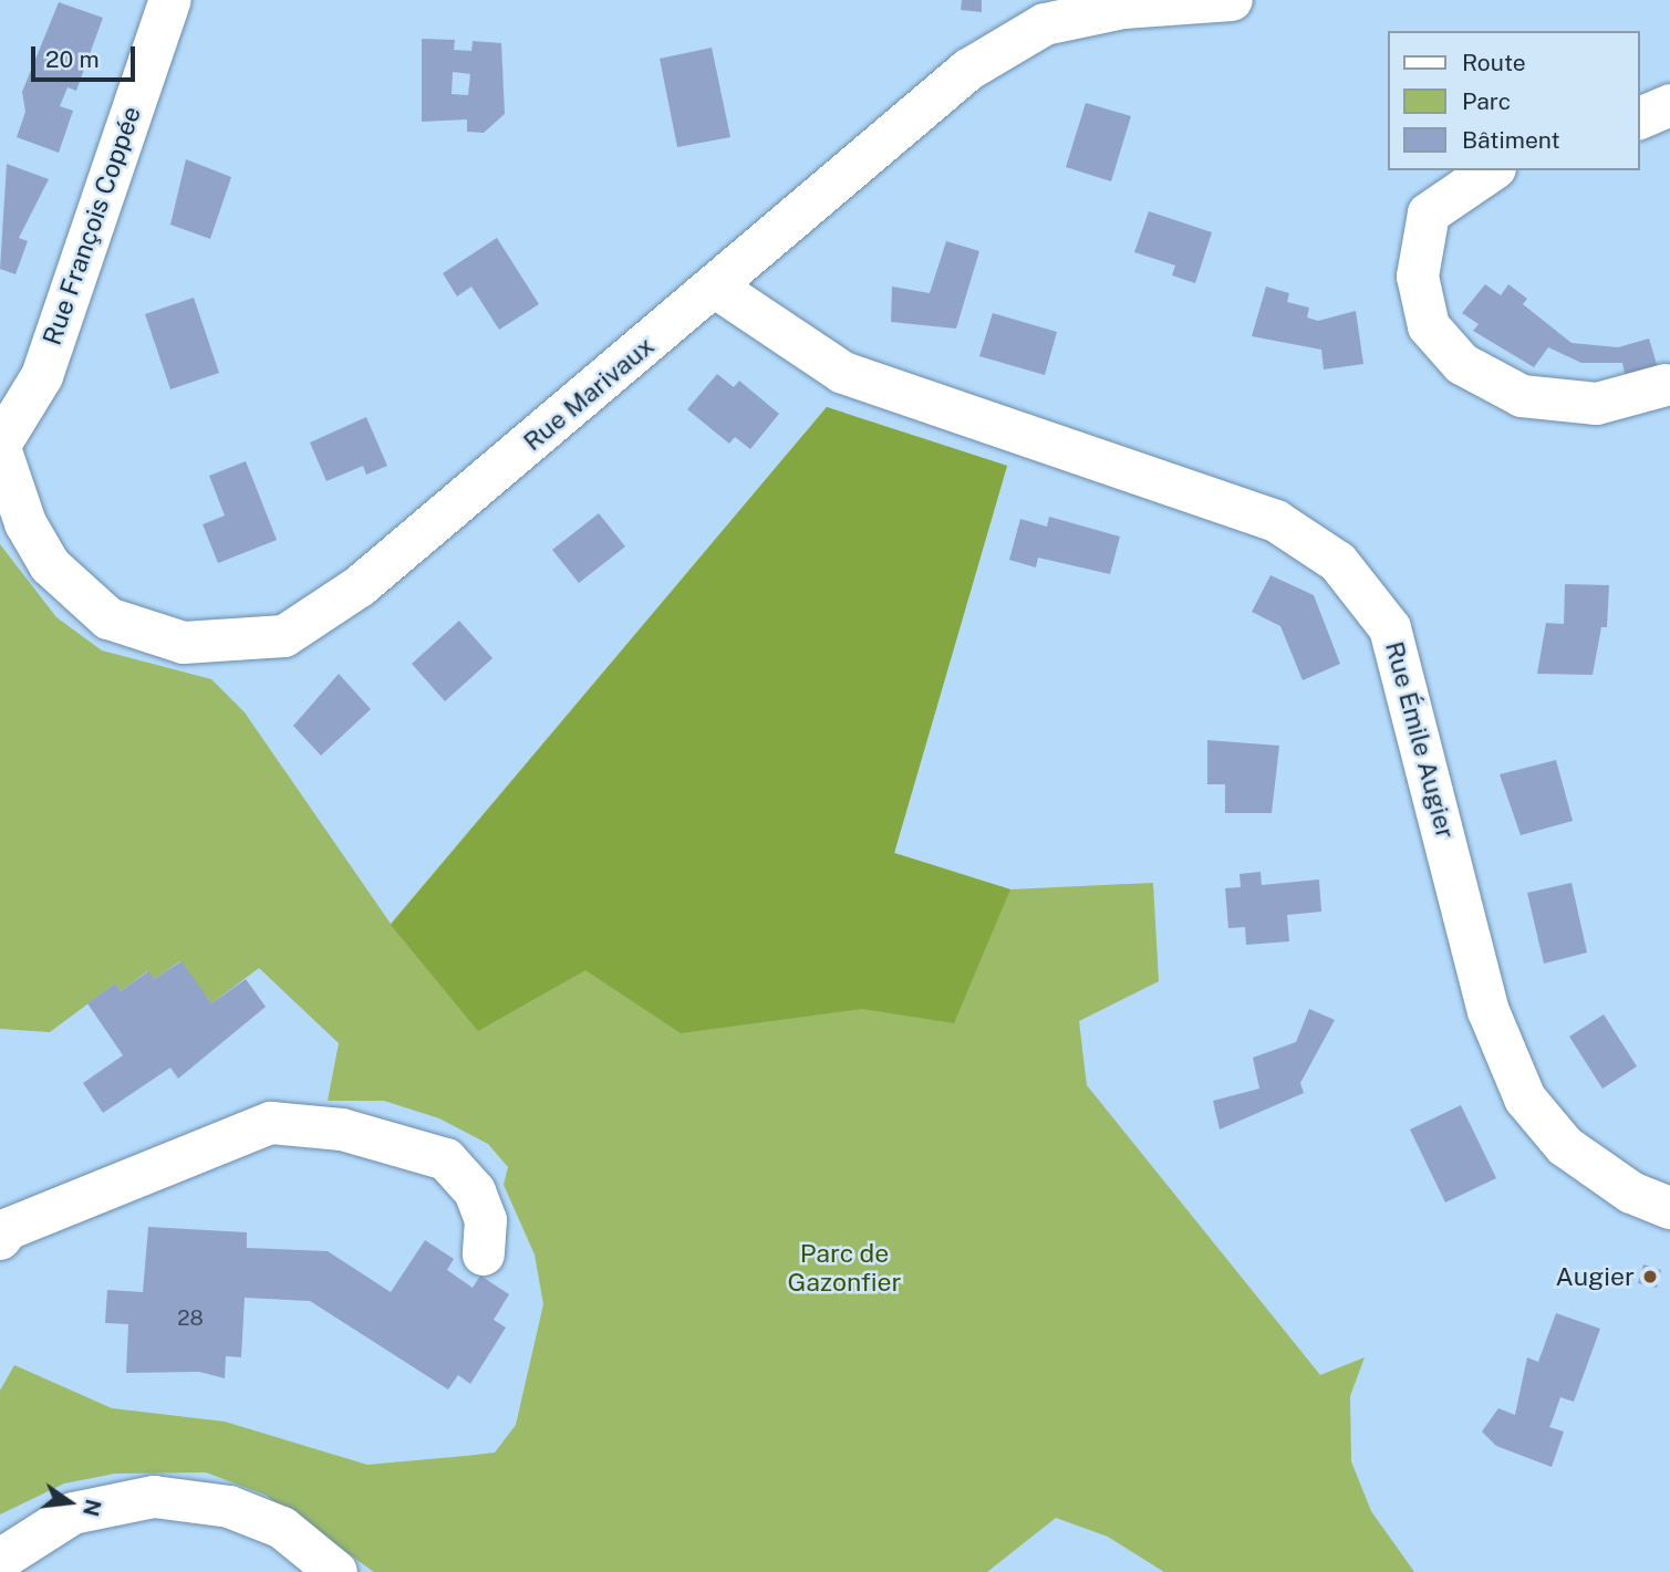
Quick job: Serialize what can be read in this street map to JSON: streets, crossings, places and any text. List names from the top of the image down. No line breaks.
{"streets":{"street":["Rue François Coppée","Rue Marivaux","Rue Émile Augier"]},"crossings":[["Rue François Coppée","Rue Marivaux"],["Rue Marivaux","Rue Émile Augier"]],"parks":["Parc de Gazonfier"],"places":["Augier"],"house_numbers":["28"],"legend":["Route","Parc","Bâtiment"],"scale_bar":"20 m","north":"right"}
